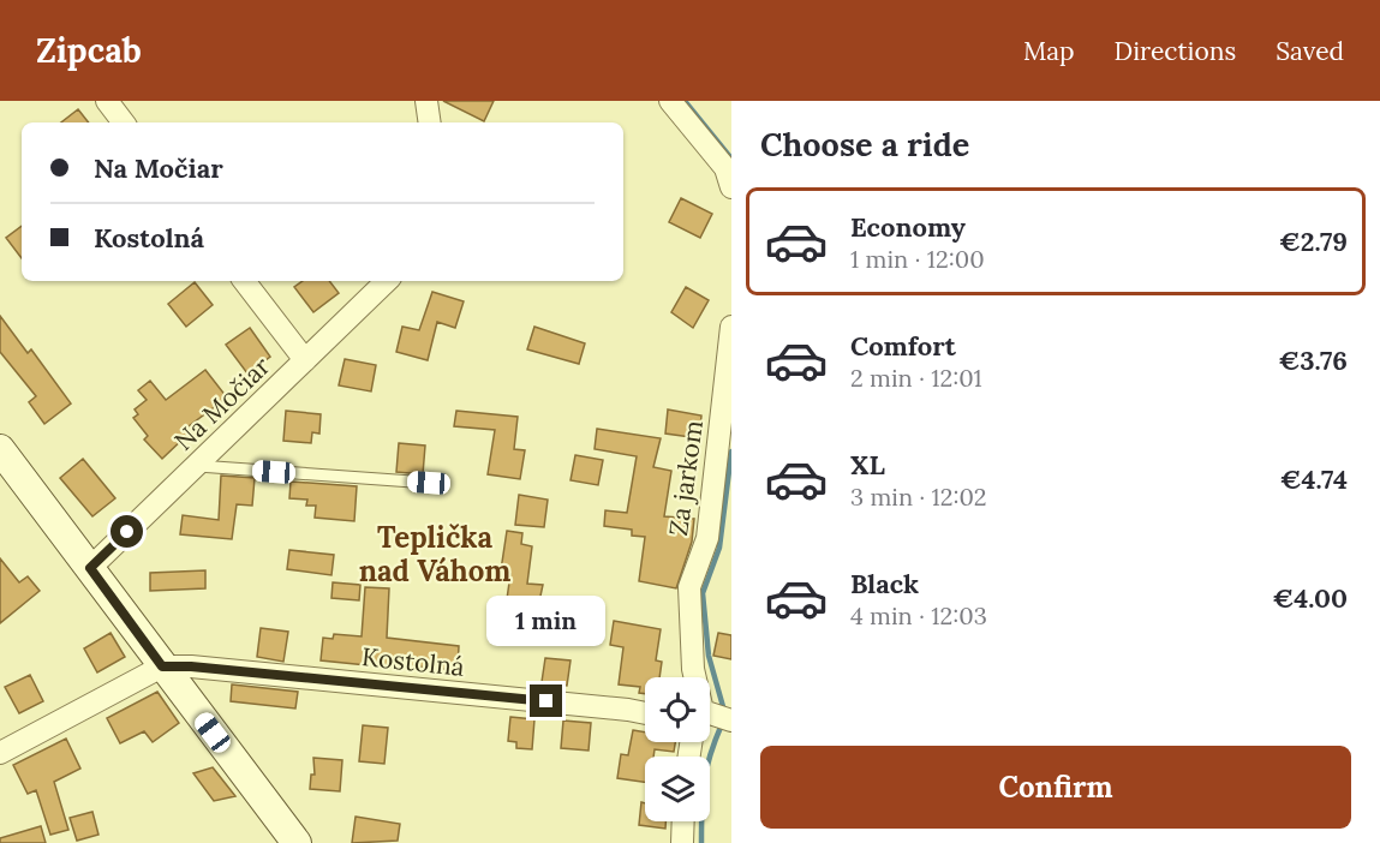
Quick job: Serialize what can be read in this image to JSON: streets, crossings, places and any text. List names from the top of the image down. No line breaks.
{"streets":{"street":["Na Močiar","Za jarkom","Kostolná"]},"districts":["Teplička nad Váhom"],"page":{"header":"Zipcab","nav":["Map","Directions","Saved"],"heading":"Choose a ride","banner":["Na Močiar","Kostolná"],"list":[{"name":"Economy","note":"1 min · 12:00","value":"€2.79"},{"name":"Comfort","note":"2 min · 12:01","value":"€3.76"},{"name":"XL","note":"3 min · 12:02","value":"€4.74"},{"name":"Black","note":"4 min · 12:03","value":"€4.00"}],"bubble":"1 min","buttons":"Confirm"}}
